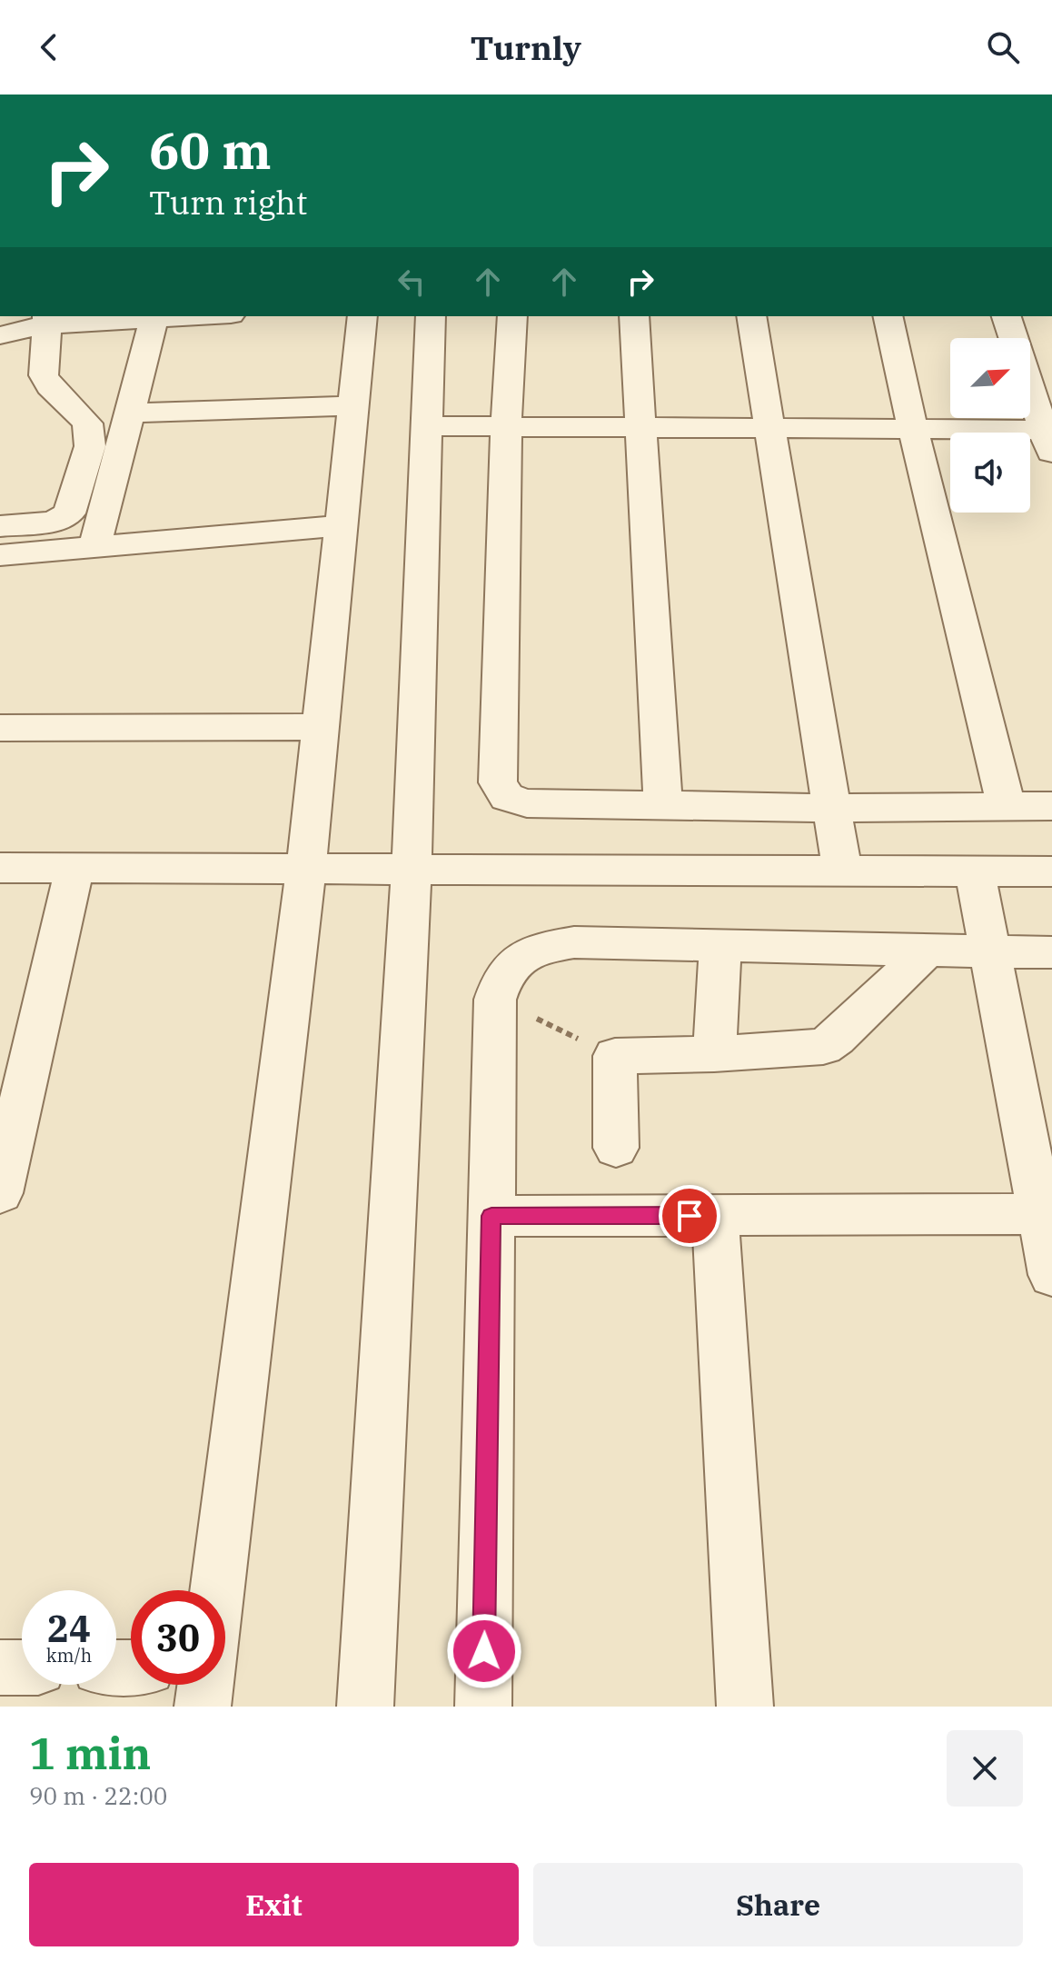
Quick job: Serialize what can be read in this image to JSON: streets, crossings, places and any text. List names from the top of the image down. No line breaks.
{"north":"top right","page":{"header":"Turnly","turn":["60 m","Turn right"],"speed":"24 km/h","limit":"30","heading":["1 min","90 m · 22:00"],"buttons":["Exit","Share"]}}
